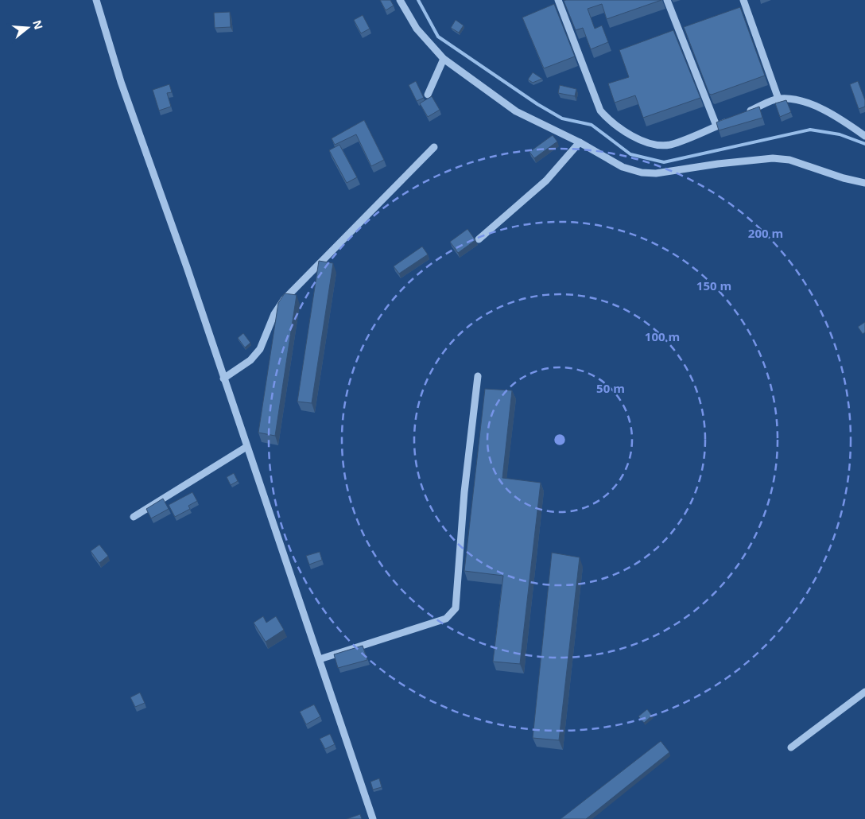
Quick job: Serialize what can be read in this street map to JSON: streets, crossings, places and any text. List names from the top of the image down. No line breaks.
{"north":"right","rings":["200 m","150 m","100 m","50 m"]}
